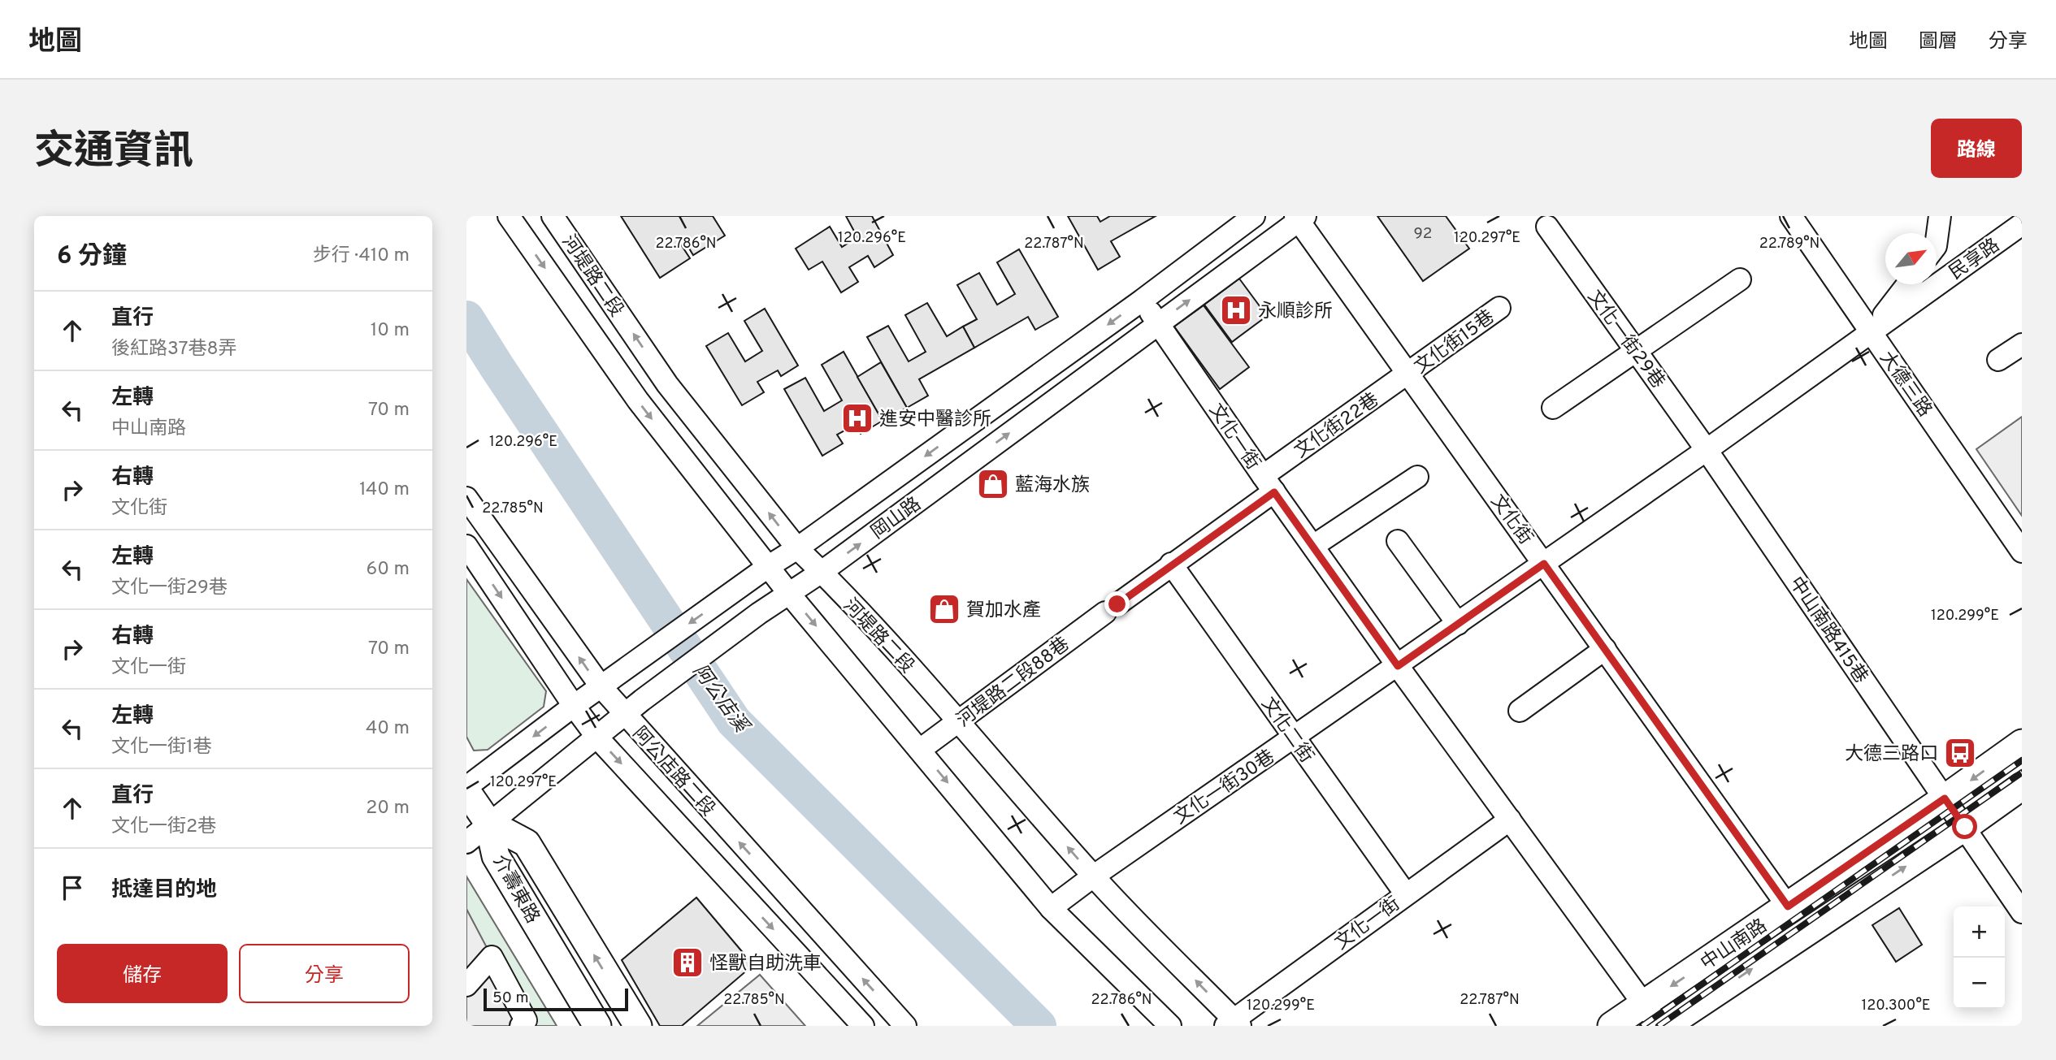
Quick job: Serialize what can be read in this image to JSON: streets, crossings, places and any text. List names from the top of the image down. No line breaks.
{"streets":{"main road":["介壽東路","中山南路"],"street":["民享路","河堤路二段","文化一街29巷","文化街15巷","大德三路","文化街22巷","文化一街","岡山路","文化街","中山南路415巷","河堤路二段88巷","文化二街","阿公店路二段","文化一街30巷"]},"crossings":[["民享路","大德三路"],["河堤路二段","文化一街"],["河堤路二段","岡山路"],["河堤路二段","河堤路二段88巷"],["河堤路二段","文化一街30巷"],["文化一街29巷","中山南路415巷"],["文化街15巷","文化街22巷"],["文化街15巷","文化街"],["文化街22巷","文化一街"],["文化街22巷","文化街"],["文化街22巷","河堤路二段88巷"],["文化街22巷","文化二街"],["文化一街","岡山路"],["文化一街","文化二街"],["文化一街","文化一街30巷"],["文化一街","中山南路"],["岡山路","文化街"],["岡山路","阿公店路二段"],["岡山路","介壽東路"],["文化街","中山南路"],["中山南路415巷","中山南路"],["河堤路二段88巷","文化二街"],["文化二街","文化一街30巷"]],"water":["阿公店溪"],"places":{"hospital":["永順診所","進安中醫診所"],"shop":["藍海水族","賀加水產"],"bus stop":["大德三路口"],"building":["怪獸自助洗車"]},"house_numbers":["92"],"scale_bar":"50 m","north":"top right","page":{"header":"地圖","nav":["地圖","圖層","分享"],"title":"交通資訊","buttons":["路線",["儲存","分享"]],"heading":["6 分鐘","步行 · 410 m"],"list":[["直行","後紅路37巷8弄","10 m"],["左轉","中山南路","70 m"],["右轉","文化街","140 m"],["左轉","文化一街29巷","60 m"],["右轉","文化一街","70 m"],["左轉","文化一街1巷","40 m"],["直行","文化一街2巷","20 m"],"抵達目的地"],"map_buttons":["+","−"],"scale":"50 m"},"coordinates":["120.296°E","120.297°E","22.786°N","22.787°N","22.789°N","22.785°N","120.299°E","120.300°E"]}
